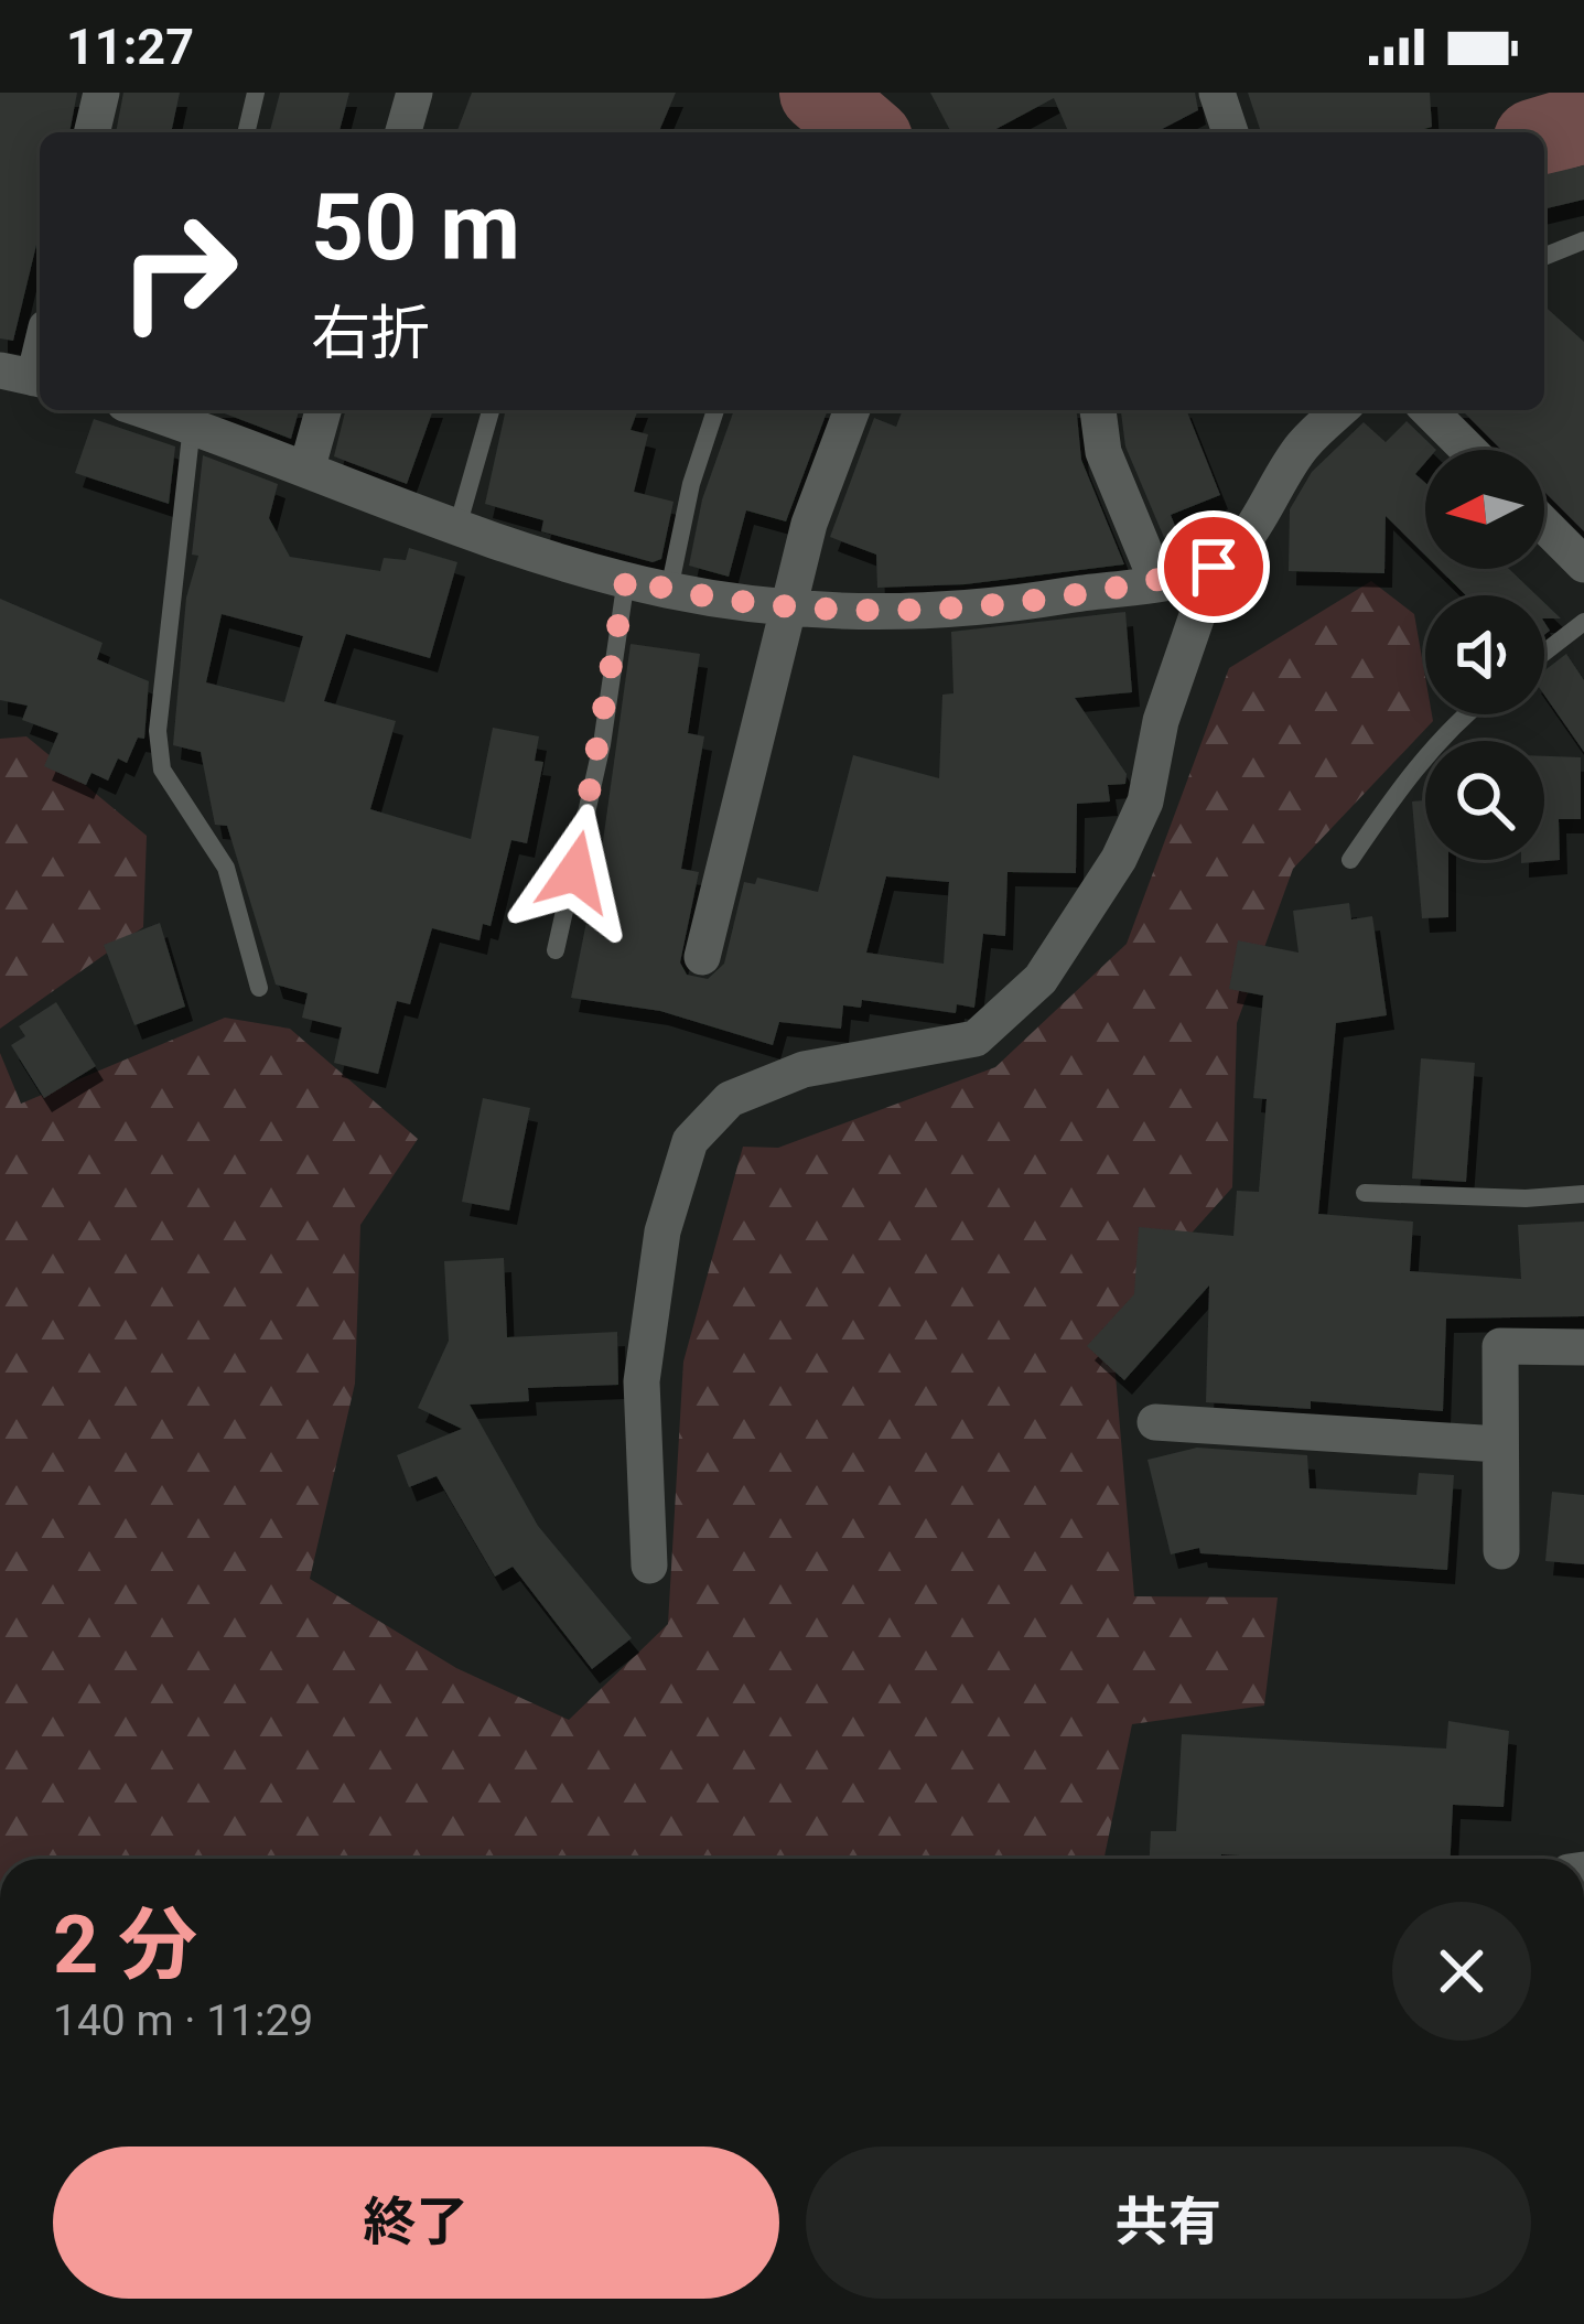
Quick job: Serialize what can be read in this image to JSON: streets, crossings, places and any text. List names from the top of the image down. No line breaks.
{"north":"left","page":{"status":"11:27","turn":["50 m","右折"],"heading":["2 分","140 m · 11:29"],"buttons":["終了","共有"]}}
